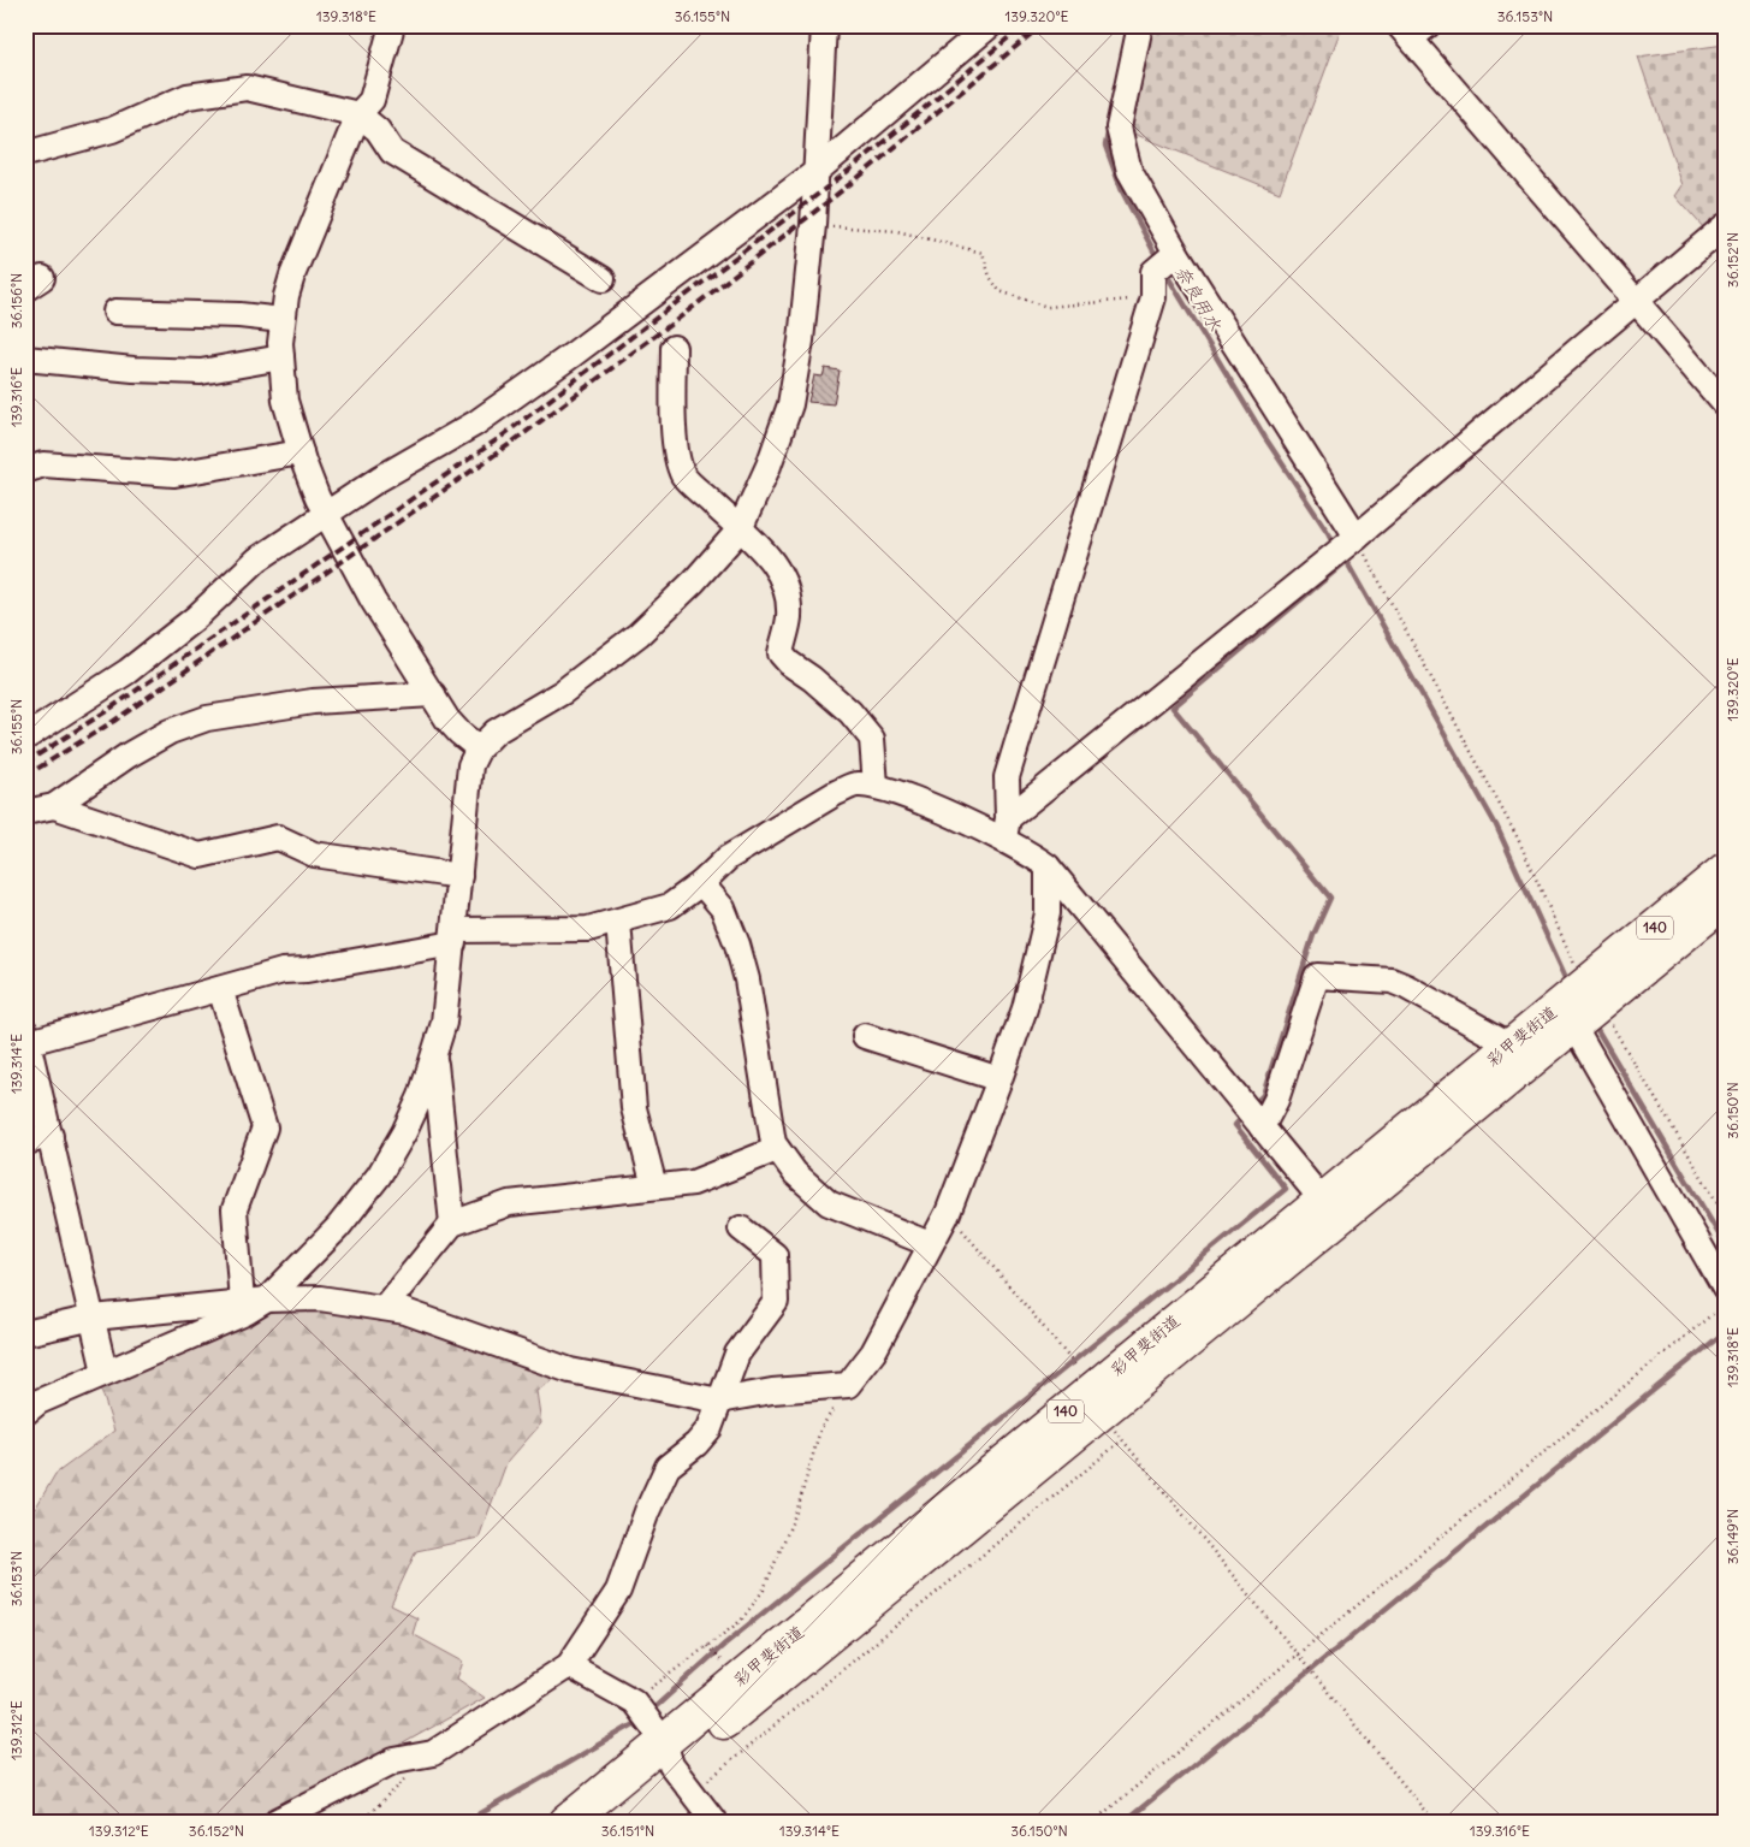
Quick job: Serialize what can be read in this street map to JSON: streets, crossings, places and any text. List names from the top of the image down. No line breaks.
{"streets":{"highway":["140","彩甲斐街道"]},"water":["奈良用水"],"coordinates":["139.318°E","36.155°N","139.320°E","36.153°N","36.152°N","36.156°N","139.316°E","139.314°E","36.150°N","36.149°N","139.312°E","36.151°N"]}
